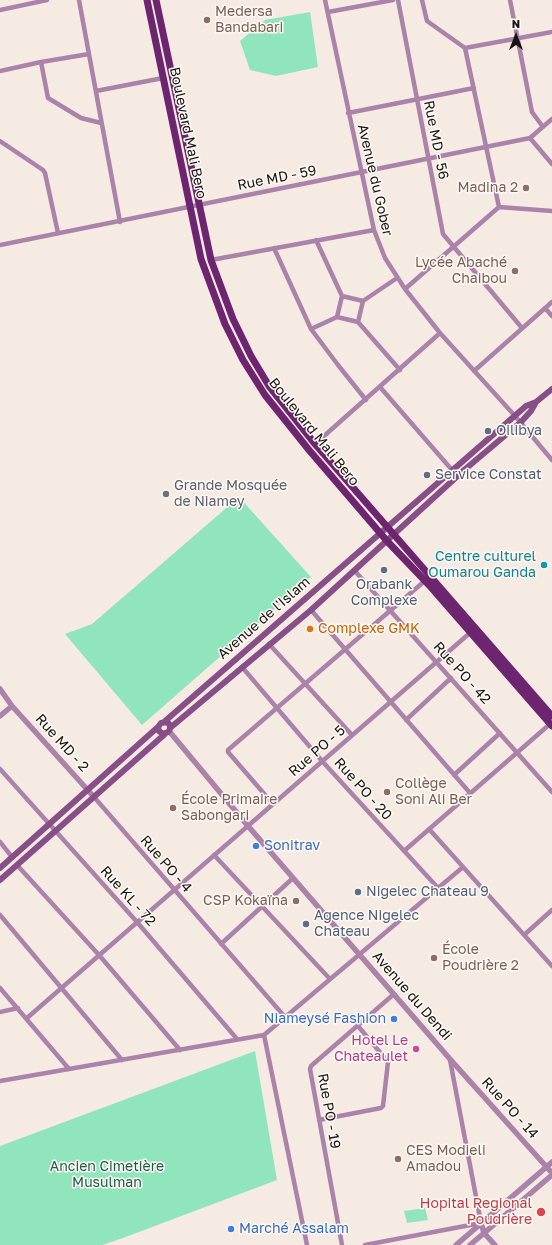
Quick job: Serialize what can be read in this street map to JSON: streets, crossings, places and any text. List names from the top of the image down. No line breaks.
{"streets":{"main road":["Boulevard Mali Bero","Avenue de l'Islam"],"street":["Rue MD - 56","Rue MD - 59","Avenue du Gober","Rue PO - 42","Rue MD - 2","Rue PO - 5","Rue PO - 20","Rue PO - 4","Rue KL - 72","Avenue du Dendi","Rue PO - 14","Rue PO - 19"]},"crossings":[["Boulevard Mali Bero","Rue MD - 59"],["Boulevard Mali Bero","Avenue de l'Islam"],["Boulevard Mali Bero","Rue PO - 5"],["Rue MD - 56","Rue MD - 59"],["Rue MD - 59","Avenue du Gober"],["Avenue du Gober","Avenue de l'Islam"],["Avenue de l'Islam","Rue PO - 42"],["Avenue de l'Islam","Rue MD - 2"],["Avenue de l'Islam","Rue PO - 20"],["Avenue de l'Islam","Rue PO - 4"],["Avenue de l'Islam","Rue KL - 72"],["Avenue de l'Islam","Avenue du Dendi"],["Rue PO - 42","Rue PO - 5"],["Rue MD - 2","Rue PO - 4"],["Rue PO - 5","Rue PO - 20"],["Rue PO - 5","Rue PO - 4"],["Rue PO - 5","Rue KL - 72"],["Rue PO - 5","Avenue du Dendi"],["Avenue du Dendi","Rue PO - 14"],["Avenue du Dendi","Rue PO - 19"]],"parks":["Ancien Cimetière Musulman"],"places":["Medersa Bandabari","Madina 2","Lycée Abaché Chaibou","Oilibya","Service Constat","Grande Mosquée de Niamey","Centre culturel Oumarou Ganda","Orabank Complexe","Complexe GMK","Collège Soni Ali Ber","École Primaire Sabongari","Sonitrav","Nigelec Chateau 9","CSP Kokaïna","Agence Nigelec Chateau","École Poudrière 2","Niameysé Fashion","Hotel Le Chateaulet","CES Modieli Amadou","Hopital Regional Poudrière","Marché Assalam"],"north":"top"}
